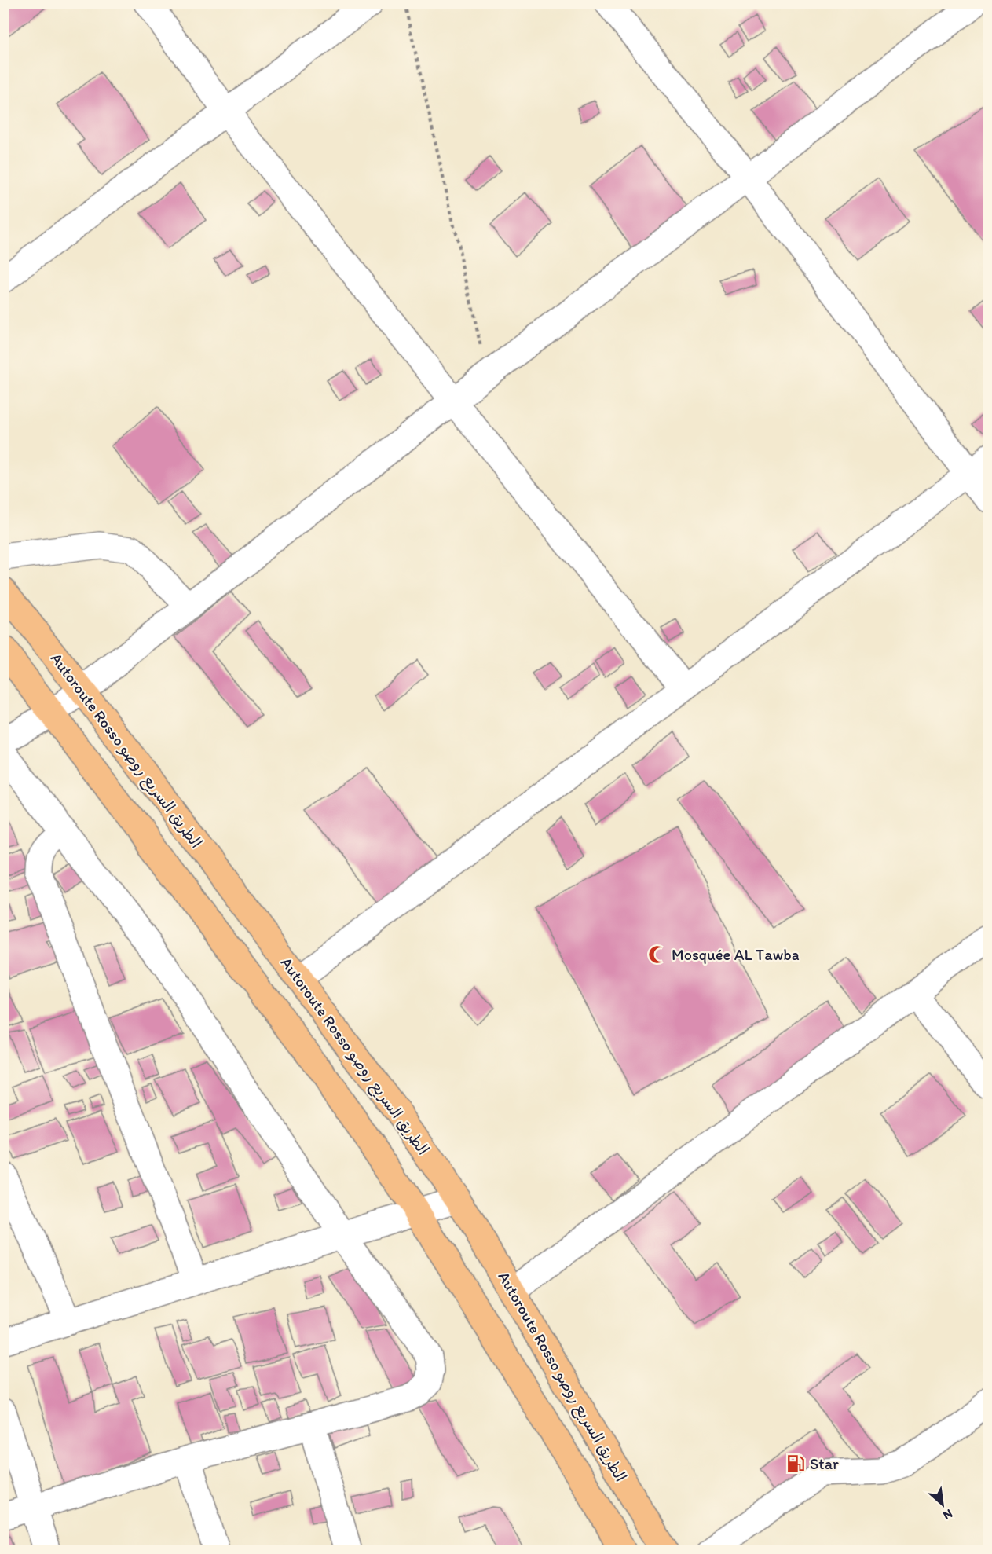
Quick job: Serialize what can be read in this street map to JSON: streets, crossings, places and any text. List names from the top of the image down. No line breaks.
{"streets":{"highway":["Autoroute Rosso الطريق السريع روصو"]},"places":{"mosque":["Mosquée AL Tawba"],"fuel station":["Star"]},"north":"bottom right"}
